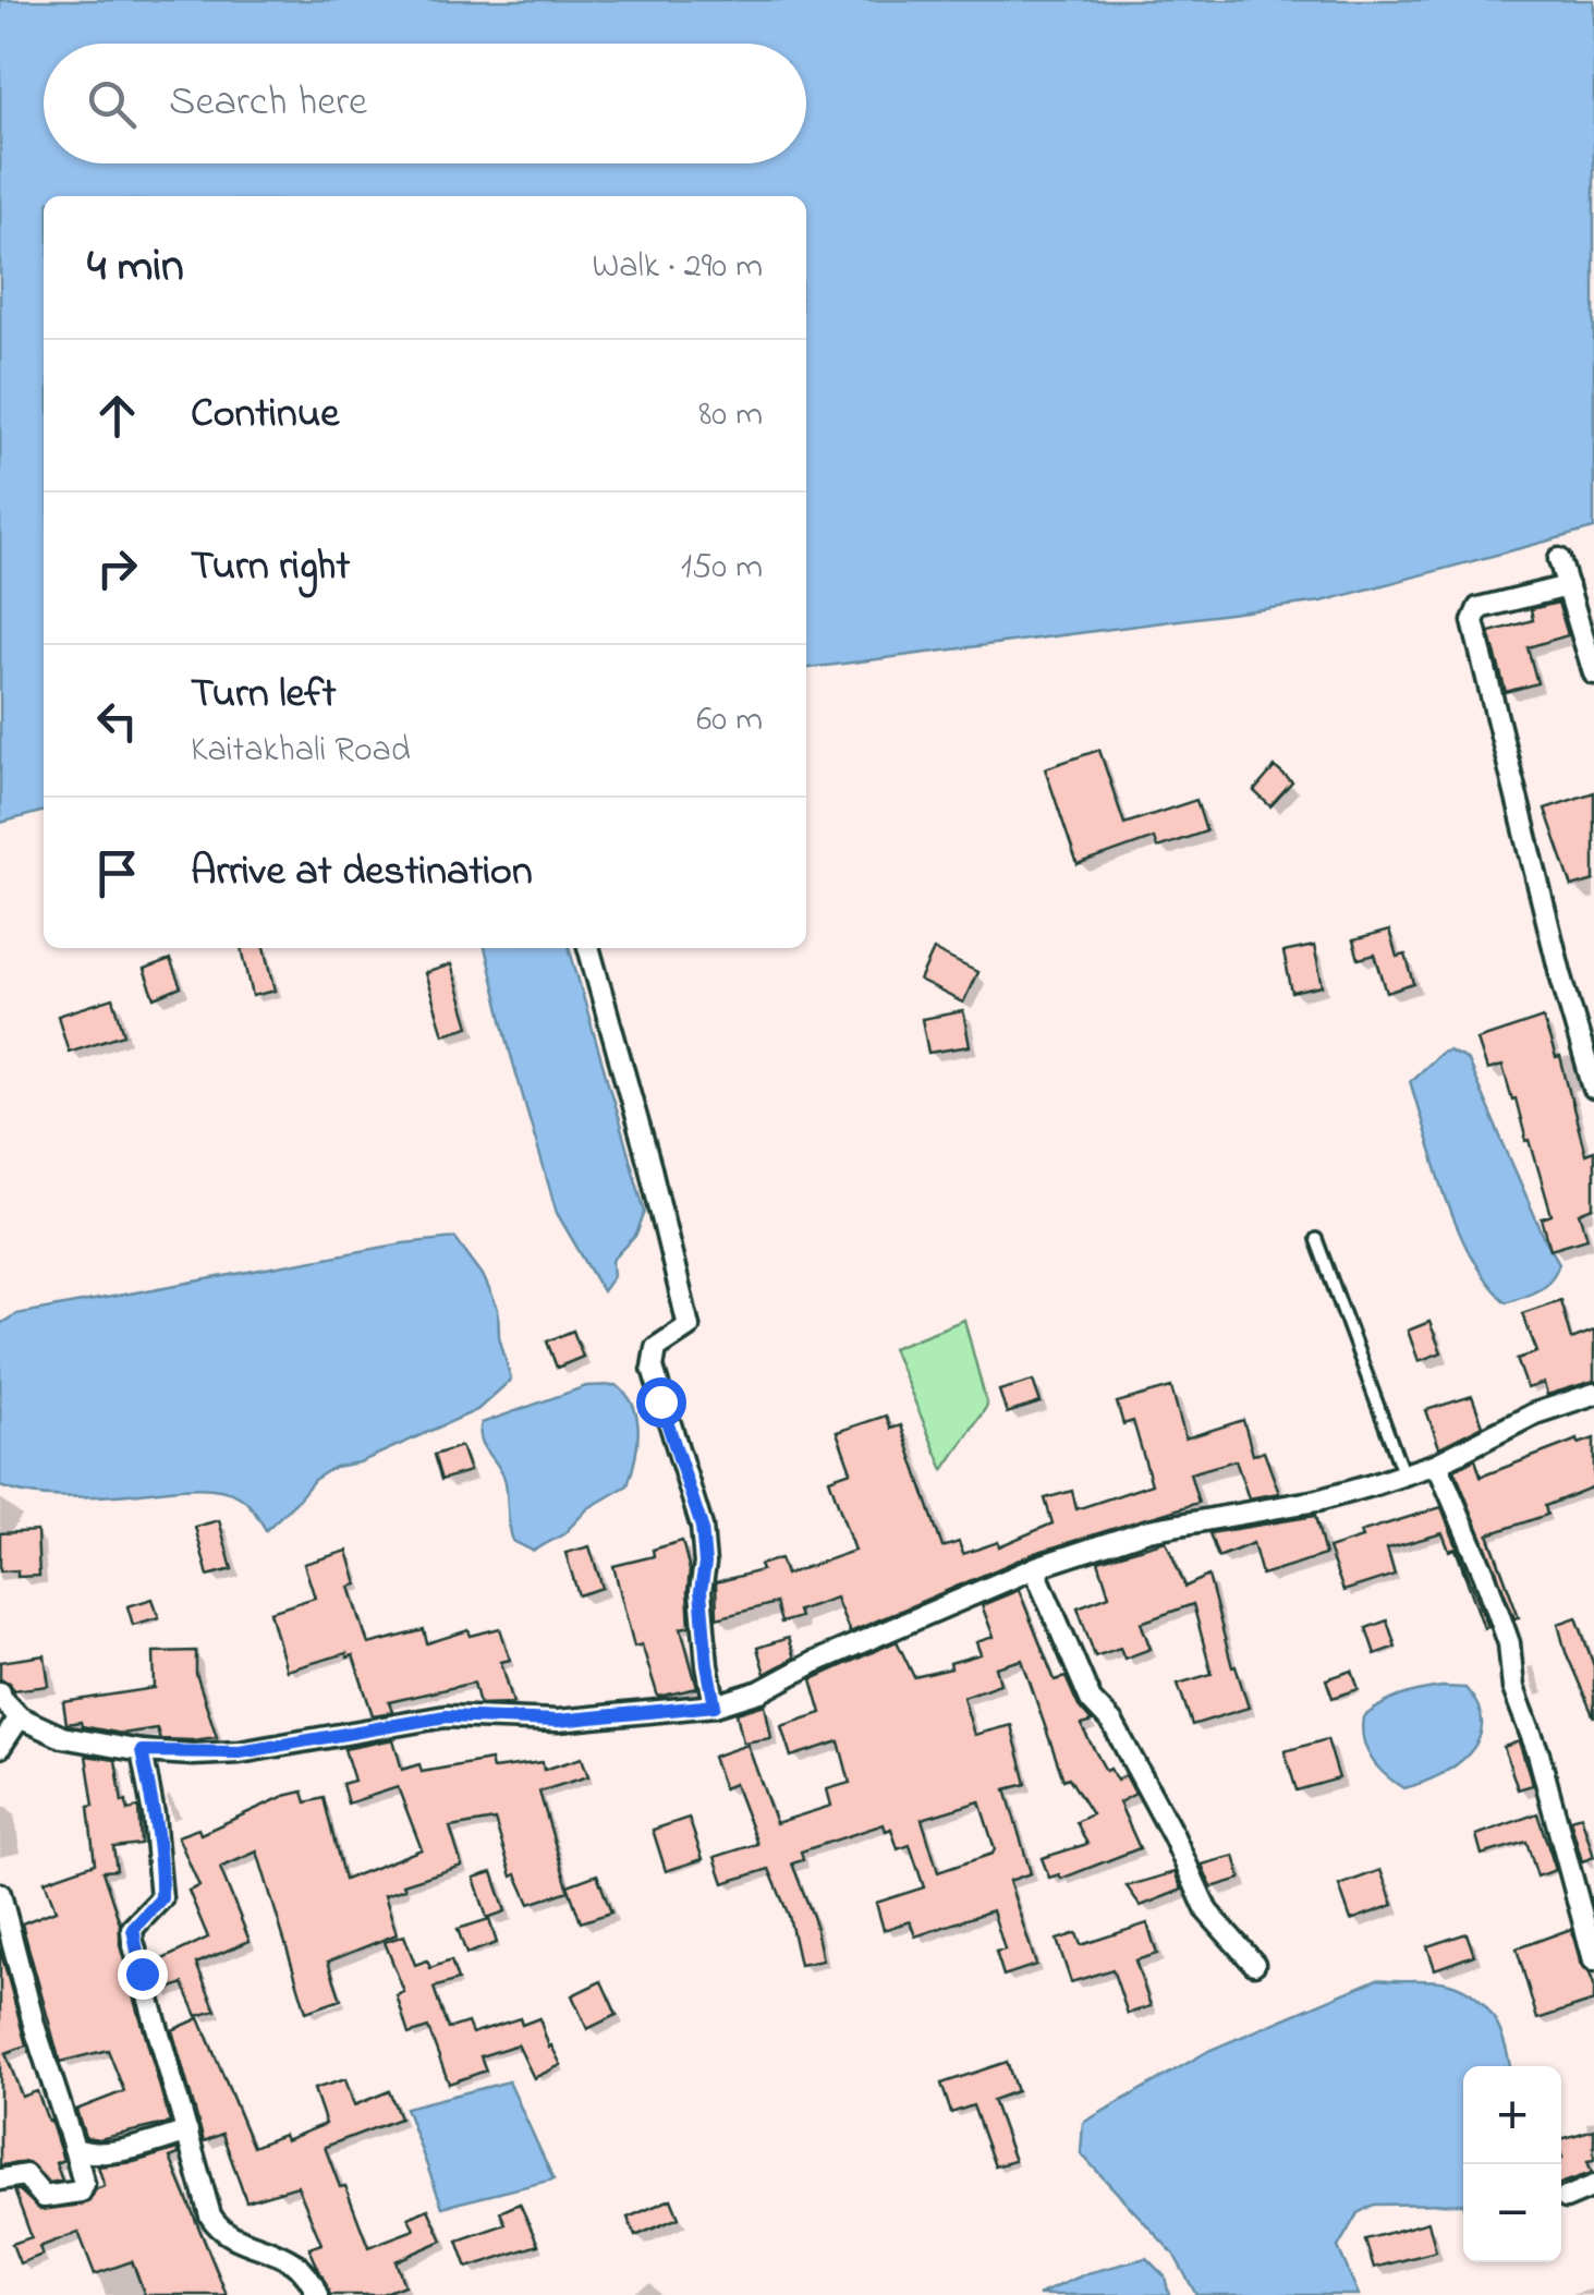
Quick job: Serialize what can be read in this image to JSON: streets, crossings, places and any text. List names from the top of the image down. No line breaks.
{"page":{"search":"Search here","heading":["4 min","Walk · 290 m"],"list":[["Continue","80 m"],["Turn right","150 m"],["Turn left","Kaitakhali Road","60 m"],"Arrive at destination"],"map_buttons":["+","−"]}}
